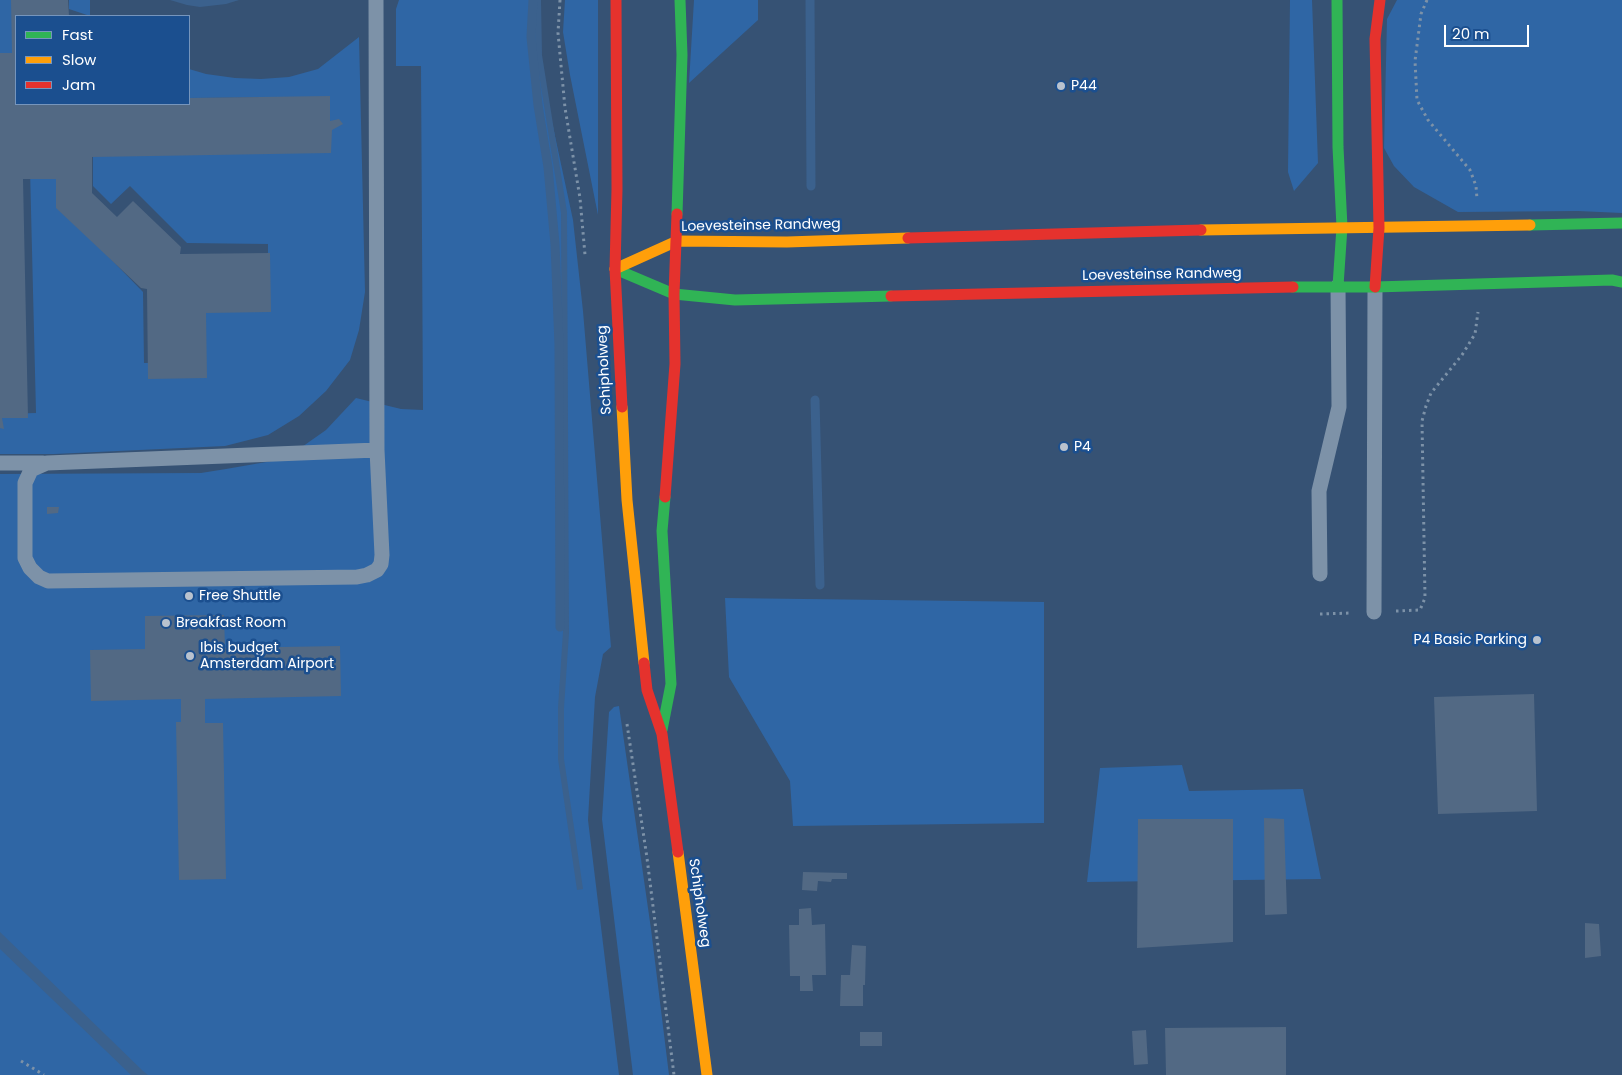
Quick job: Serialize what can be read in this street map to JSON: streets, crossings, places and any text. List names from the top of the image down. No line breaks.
{"streets":{"street":["Loevesteinse Randweg","Schipholweg"]},"crossings":[["Loevesteinse Randweg","Schipholweg"]],"places":["P44","P4","Free Shuttle","Breakfast Room","P4 Basic Parking","Ibis budget Amsterdam Airport"],"legend":["Fast","Slow","Jam"],"scale_bar":"20 m"}
